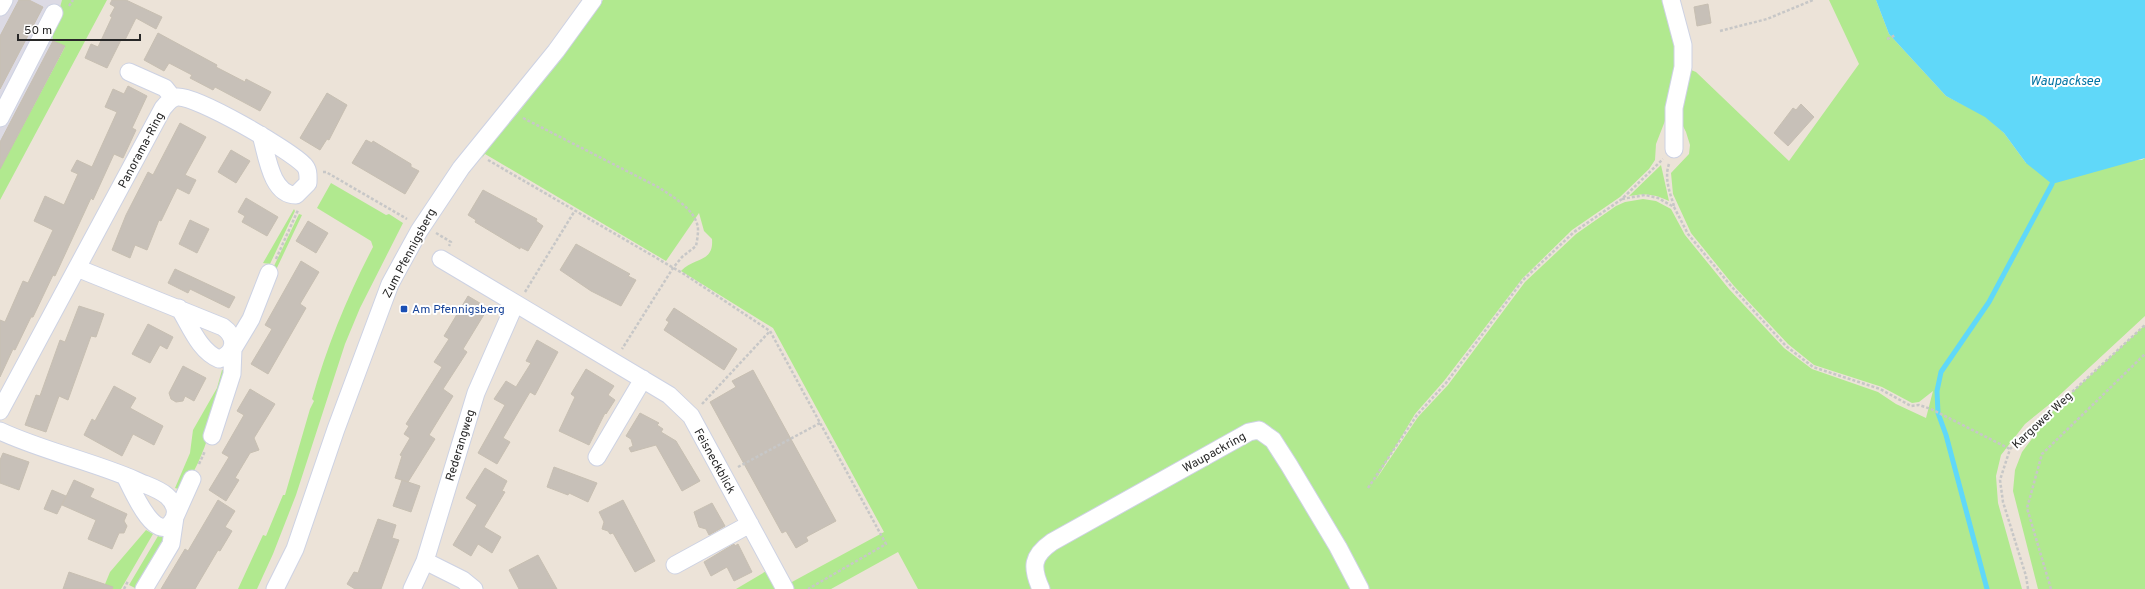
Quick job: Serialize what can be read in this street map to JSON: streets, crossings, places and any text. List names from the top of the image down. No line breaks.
{"streets":{"street":["Panorama-Ring","Zum Pfennigsberg","Rederangweg","Waupackring","Feisneckblick"],"path":["Kargower Weg"]},"crossings":[["Rederangweg","Feisneckblick"]],"water":["Waupacksee"],"places":{"transit":["Am Pfennigsberg"]},"scale_bar":"50 m"}
